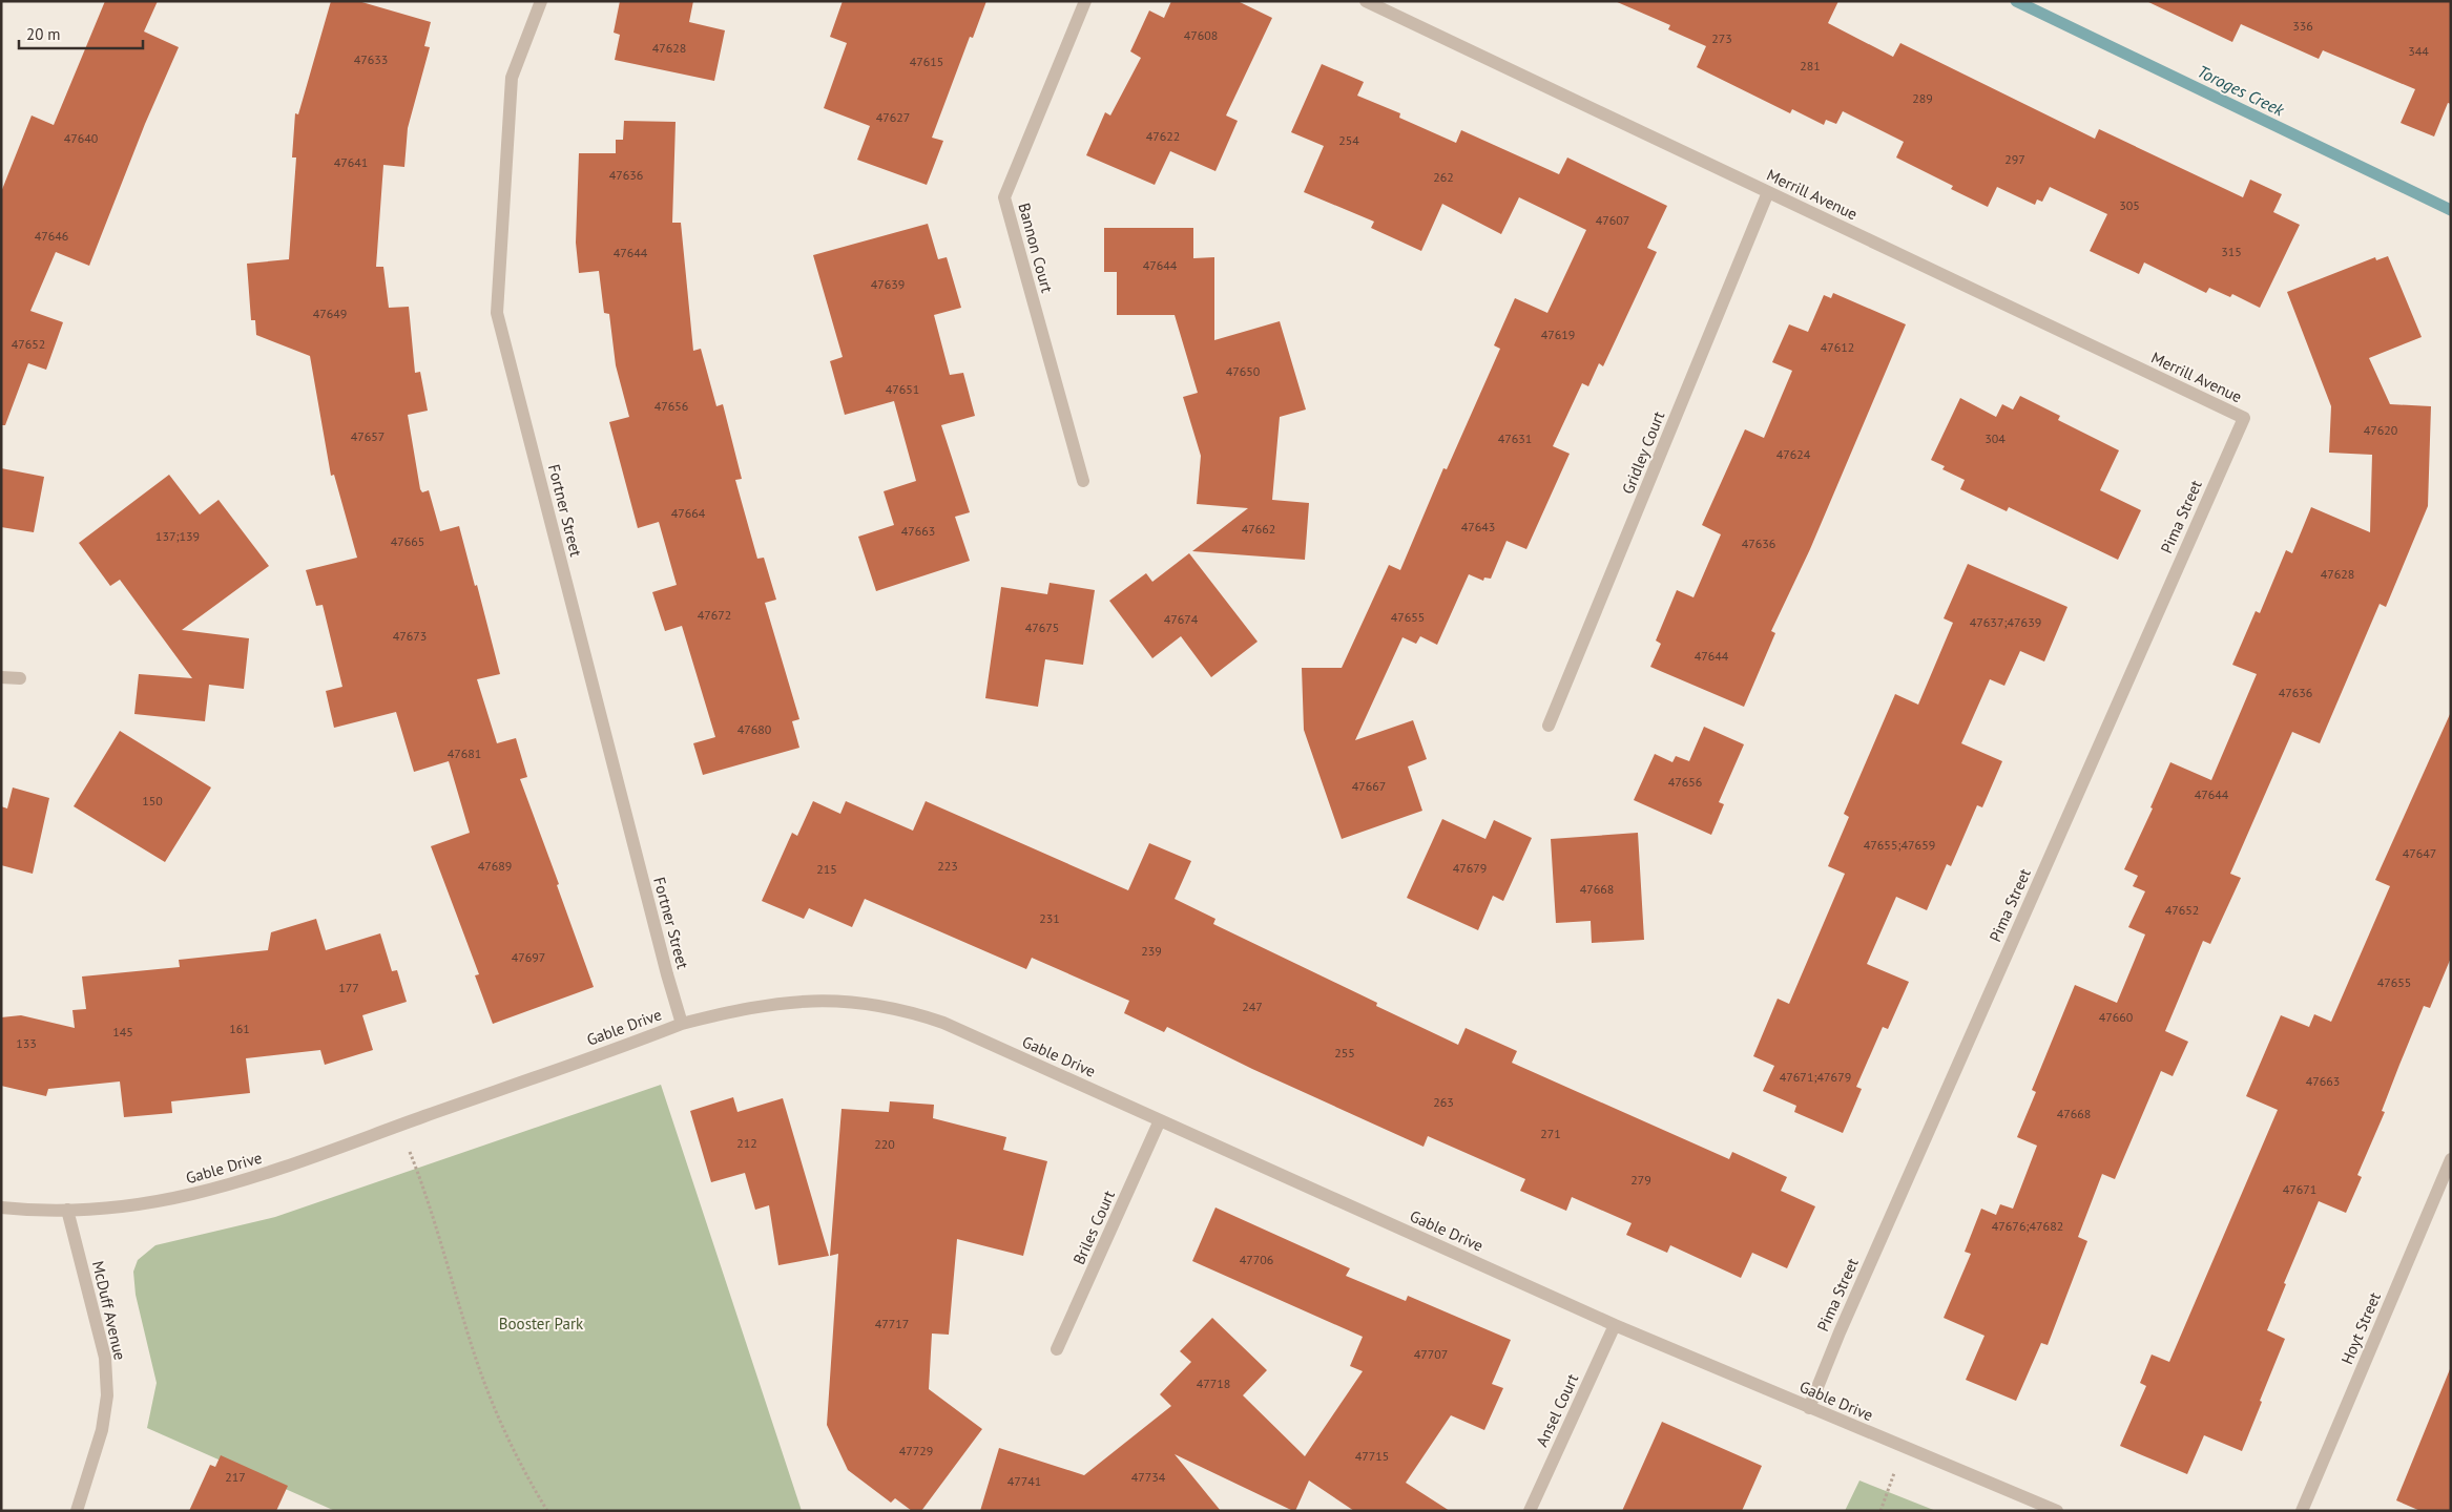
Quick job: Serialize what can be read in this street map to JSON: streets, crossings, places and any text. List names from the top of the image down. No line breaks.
{"streets":{"street":["Merrill Avenue","Bannon Court","Gridley Court","Fortner Street","Pima Street","Gable Drive","Briles Court","McDuff Avenue","Hoyt Street","Ansel Court"]},"crossings":[["Merrill Avenue","Gridley Court"],["Merrill Avenue","Pima Street"],["Fortner Street","Gable Drive"],["Pima Street","Gable Drive"],["Gable Drive","Briles Court"],["Gable Drive","McDuff Avenue"],["Gable Drive","Ansel Court"]],"water":["Toroges Creek"],"parks":["Booster Park"],"house_numbers":["336","47608","273","47628","344","47633","47615","281","289","47627","47622","47640","254","297","47641","47636","262","305","47607","47646","315","47644","47644","47639","47649","47619","47652","47612","47650","47651","47656","47620","47657","47631","304","47624","47664","47643","47662","47663","137;139","47665","47636","47628","47672","47655","47674","47637;47639","47675","47673","47644","47636","47680","47681","47656","47667","47644","150","47655;47659","47647","47689","223","47679","215","47668","47652","231","239","47697","47655","177","247","47660","161","145","133","255","47671;47679","47663","263","47668","271","212","220","279","47671","47676;47682","47706","47717","47707","47718","47729","47715","217","47734","47741"],"scale_bar":"20 m"}
